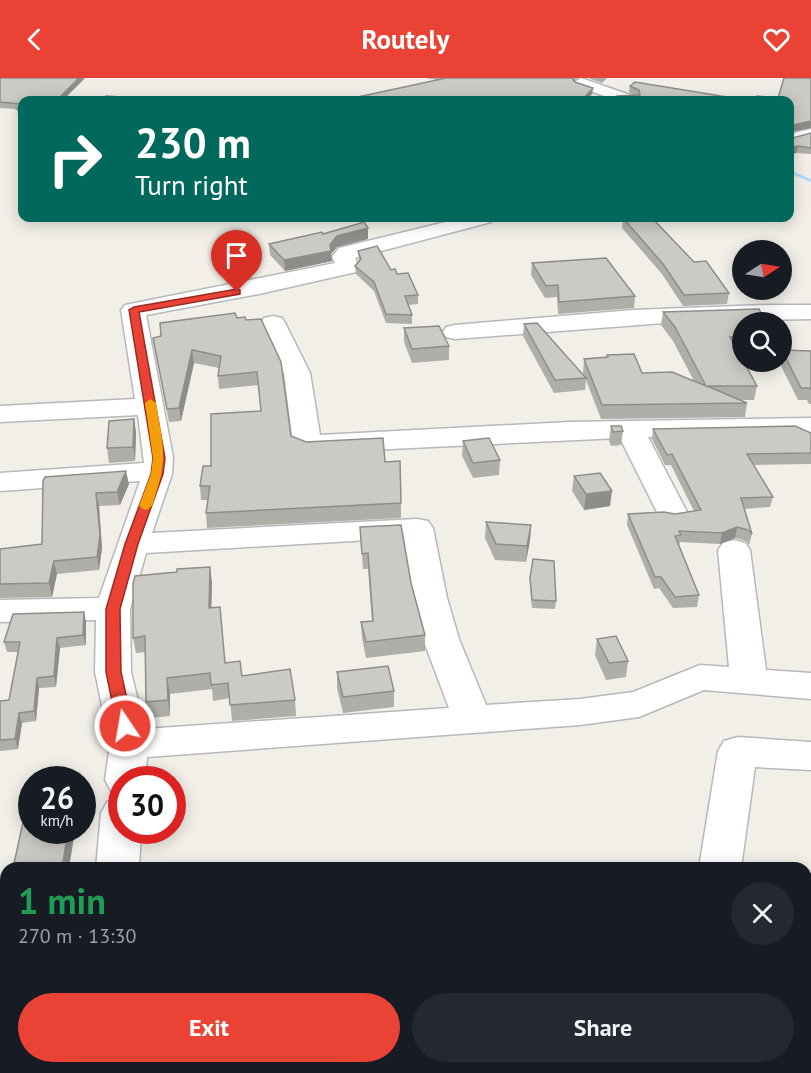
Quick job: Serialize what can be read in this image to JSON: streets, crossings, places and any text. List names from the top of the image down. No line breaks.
{"north":"right","page":{"header":"Routely","turn":["230 m","Turn right"],"speed":"26 km/h","limit":"30","heading":["1 min","270 m · 13:30"],"buttons":["Exit","Share"]}}
